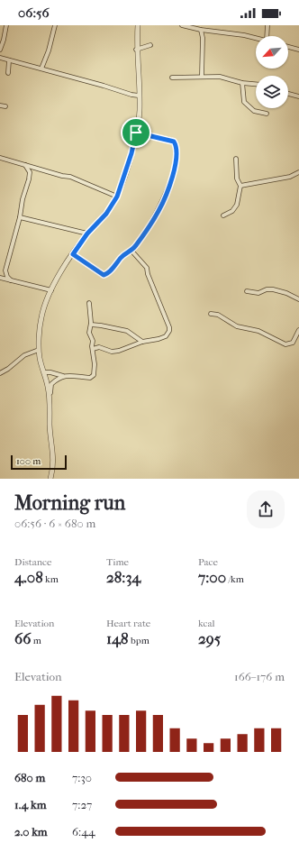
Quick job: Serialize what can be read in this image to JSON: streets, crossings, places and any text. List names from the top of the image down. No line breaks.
{"scale_bar":"100 m","north":"bottom left","page":{"status":"06:56","scale":"100 m","heading":["Morning run","06:56 · 6 × 680 m"],"stats":[["Distance","4.08 km"],["Time","28:34"],["Pace","7:00 /km"],["Elevation","66 m"],["Heart rate","148 bpm"],["kcal","295"]],"chart":["Elevation","166–176 m"],"list":[{"name":"680 m","note":"7:30"},{"name":"1.4 km","note":"7:27"},{"name":"2.0 km","note":"6:44"}]}}
